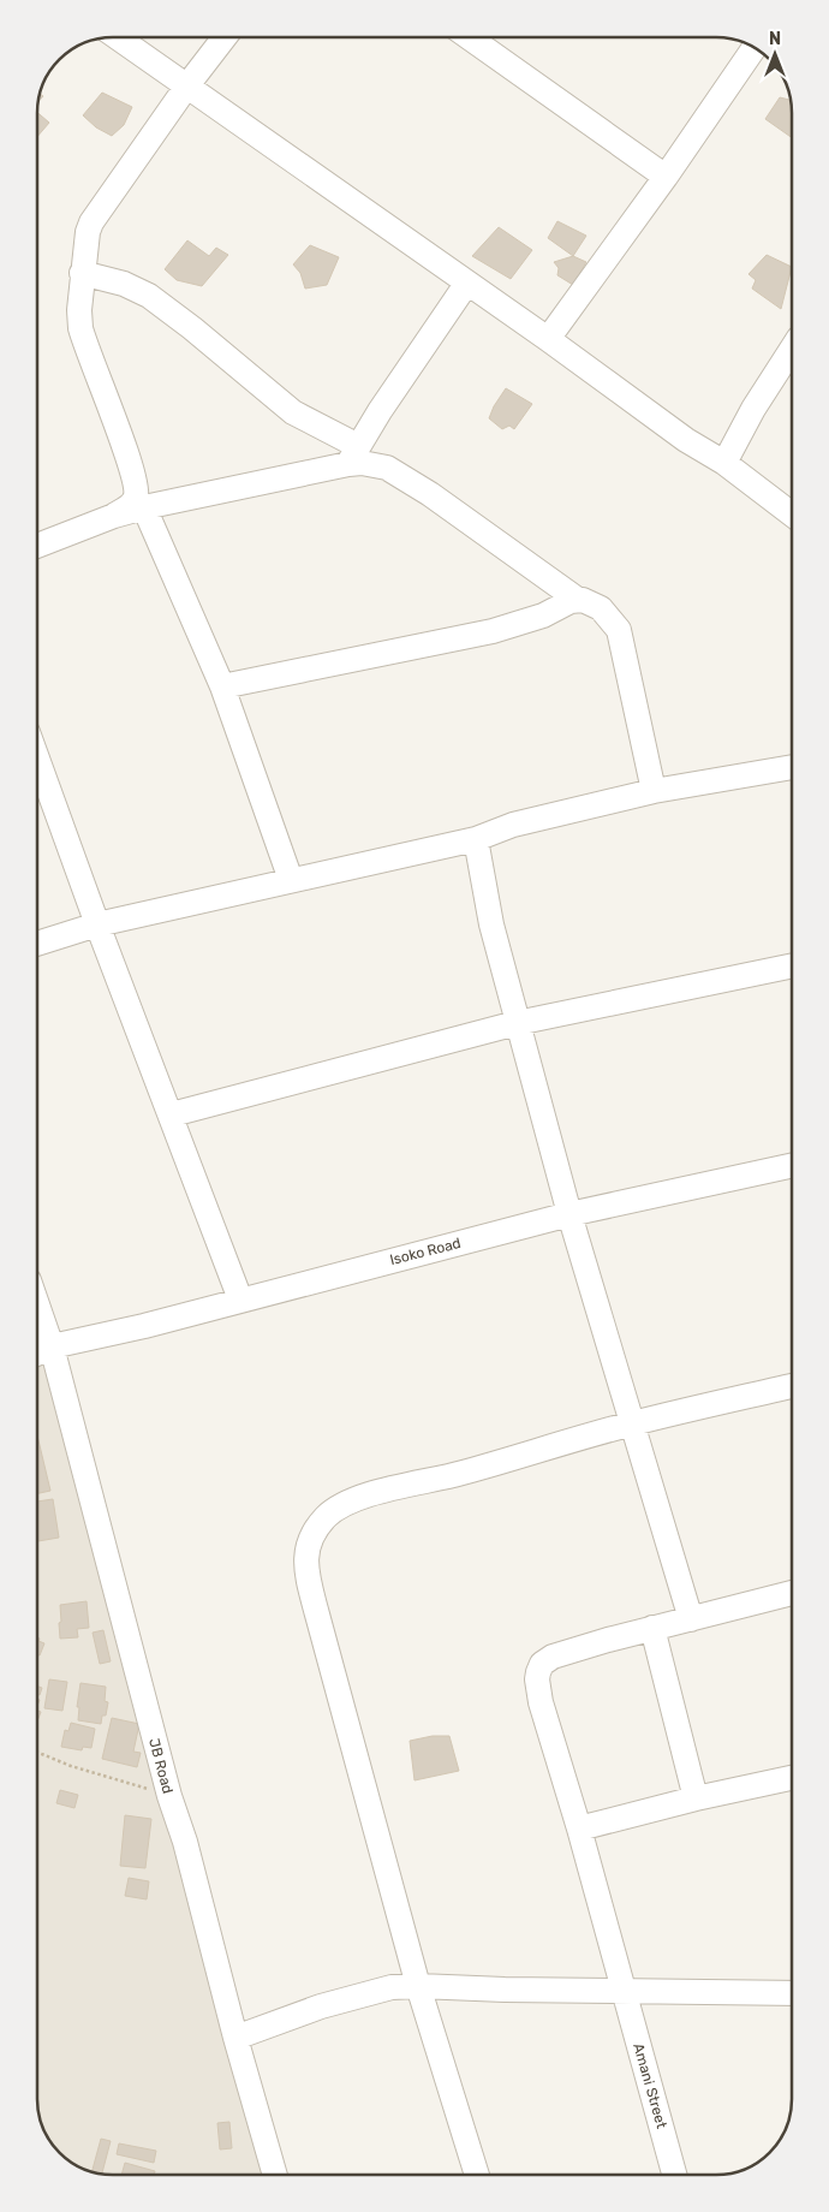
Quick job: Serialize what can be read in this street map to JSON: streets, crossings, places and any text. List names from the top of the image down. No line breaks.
{"streets":{"street":["Isoko Road","JB Road","Amani Street"]},"crossings":[["Isoko Road","JB Road"]],"north":"top"}
